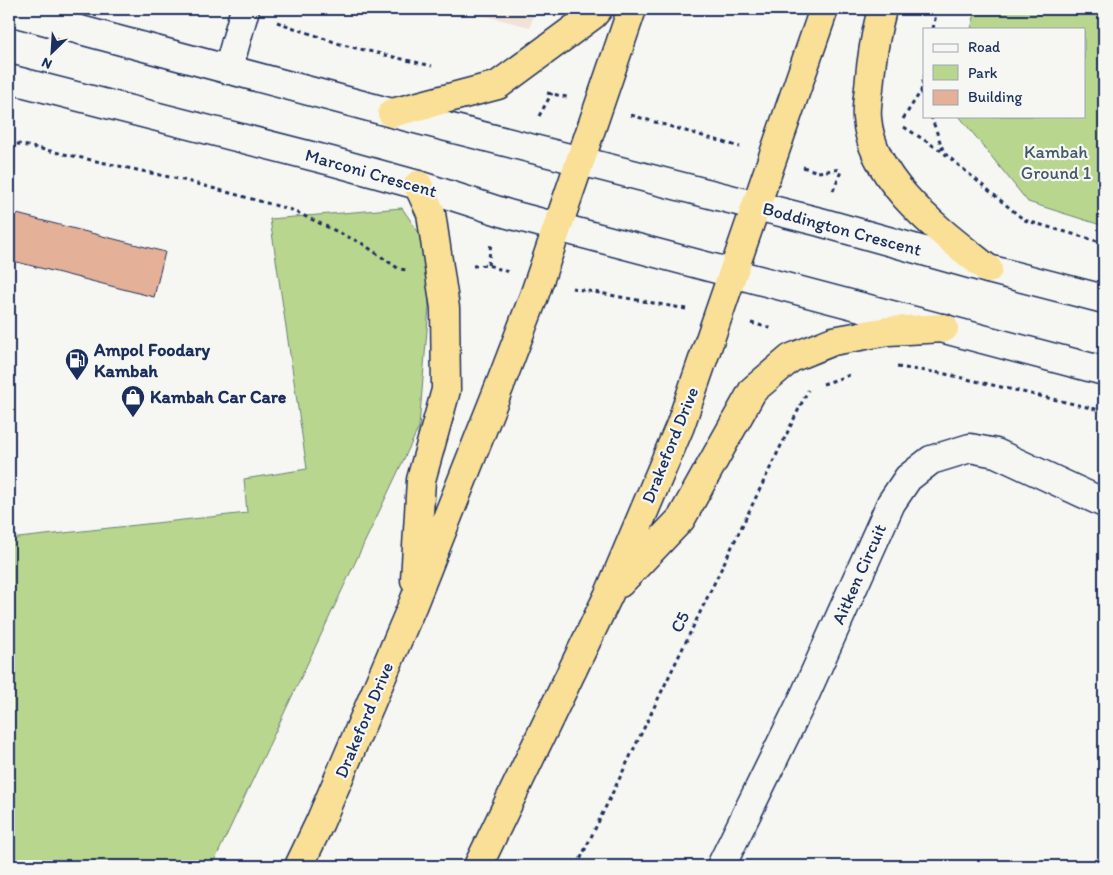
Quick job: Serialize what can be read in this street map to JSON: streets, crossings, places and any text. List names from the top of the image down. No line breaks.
{"streets":{"highway":["Drakeford Drive"],"street":["Marconi Crescent","Boddington Crescent","Aitken Circuit"],"path":["C5"]},"crossings":[["Marconi Crescent","Drakeford Drive"],["Boddington Crescent","Drakeford Drive"]],"parks":["Kambah Ground 1"],"places":{"fuel station":["Ampol Foodary Kambah"],"shop":["Kambah Car Care"]},"legend":["Road","Park","Building"],"north":"bottom left"}
